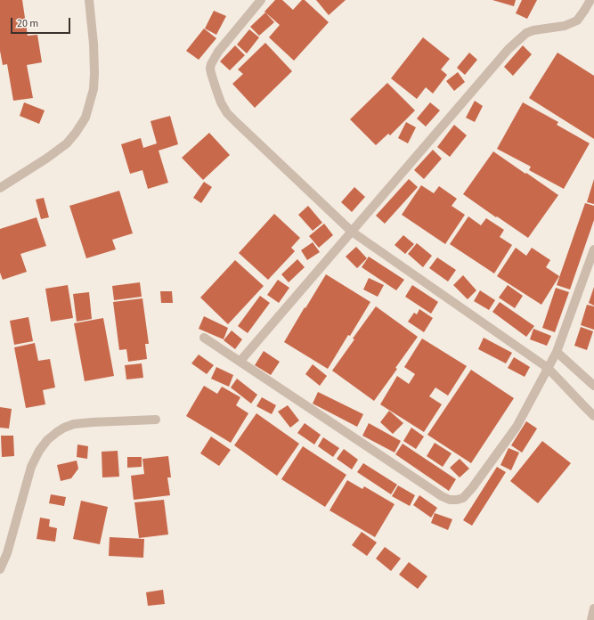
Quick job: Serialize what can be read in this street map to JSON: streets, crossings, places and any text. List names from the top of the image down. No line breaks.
{"scale_bar":"20 m"}
